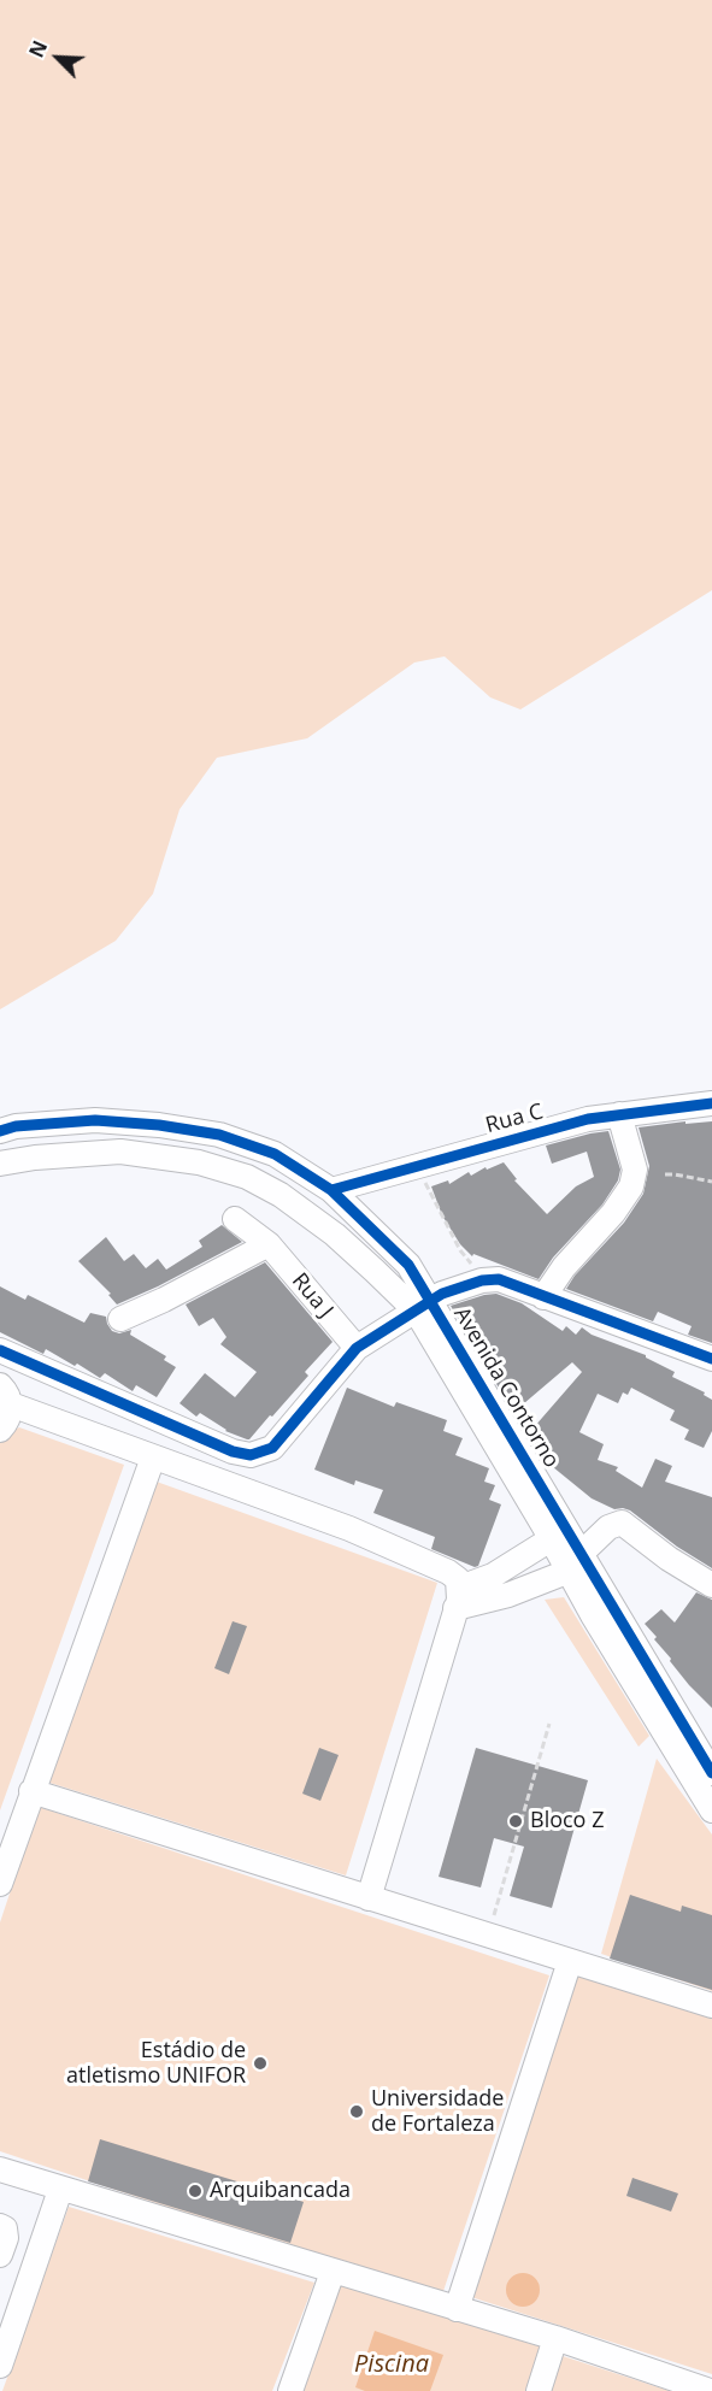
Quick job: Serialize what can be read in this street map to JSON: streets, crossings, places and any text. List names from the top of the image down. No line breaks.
{"streets":{"street":["Rua C","Rua J","Avenida Contorno"]},"crossings":[["Rua C","Avenida Contorno"]],"water":["Piscina"],"places":["Bloco Z","Estádio de atletismo UNIFOR","Universidade de Fortaleza","Arquibancada"],"north":"top left"}
